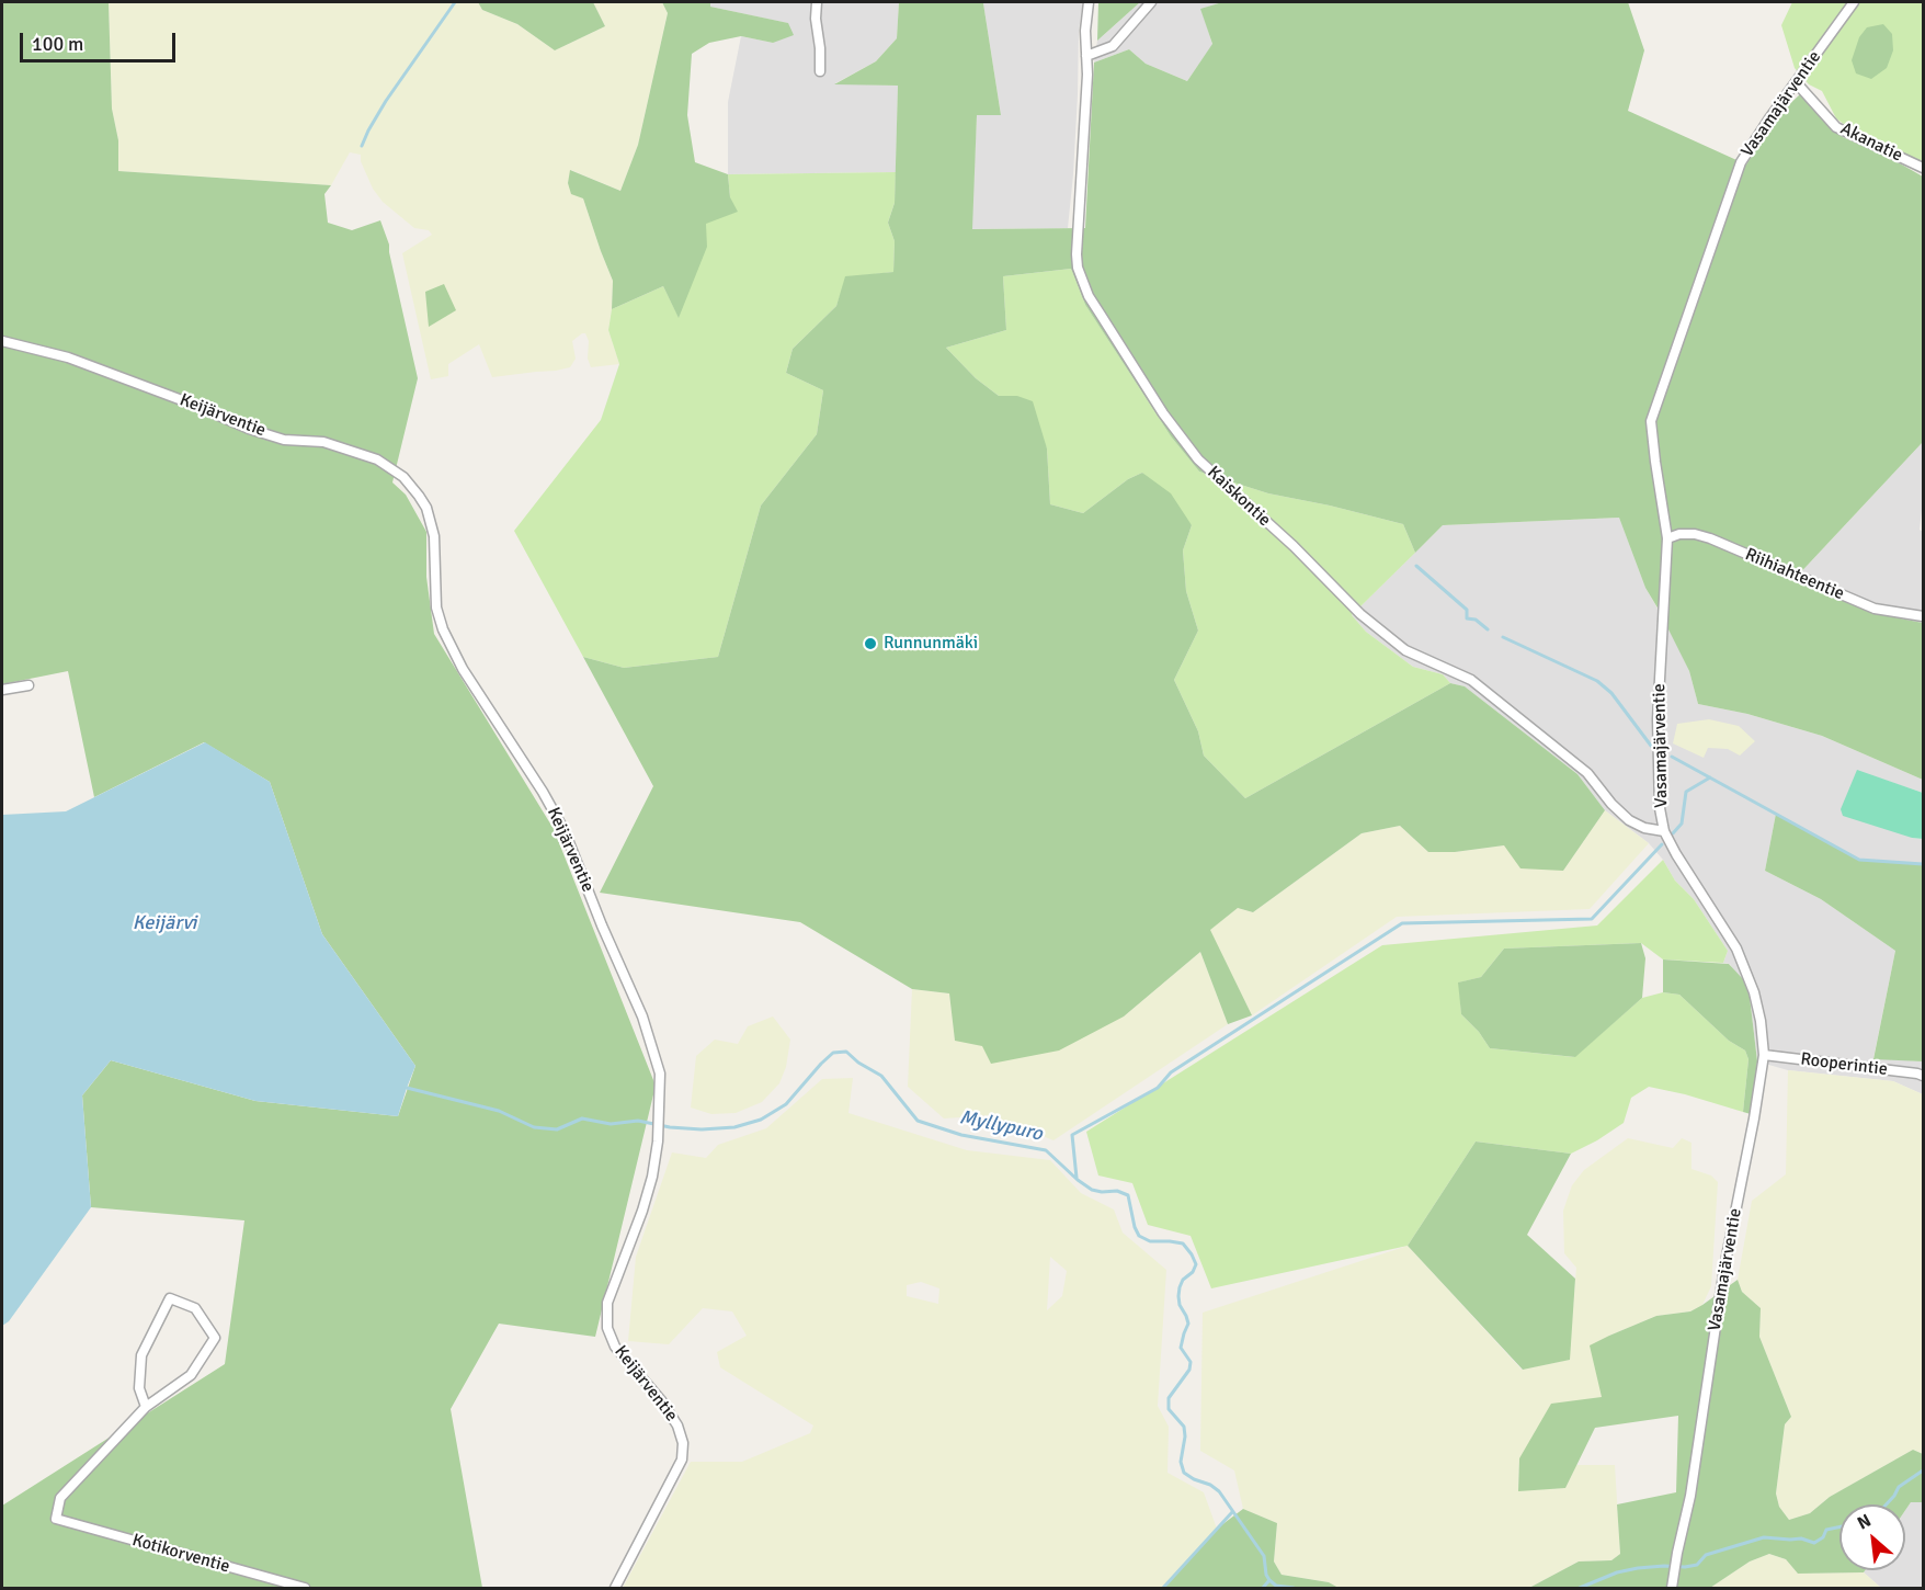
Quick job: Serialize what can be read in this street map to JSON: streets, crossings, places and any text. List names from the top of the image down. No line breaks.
{"streets":{"street":["Vasamajärventie","Akanatie","Keijärventie","Kaiskontie","Riihiahteentie","Rooperintie","Kotikorventie"]},"crossings":[["Vasamajärventie","Akanatie"],["Vasamajärventie","Kaiskontie"],["Vasamajärventie","Riihiahteentie"],["Vasamajärventie","Rooperintie"]],"water":["Keijärvi","Myllypuro"],"places":["Runnunmäki"],"scale_bar":"100 m","north":"top left"}
